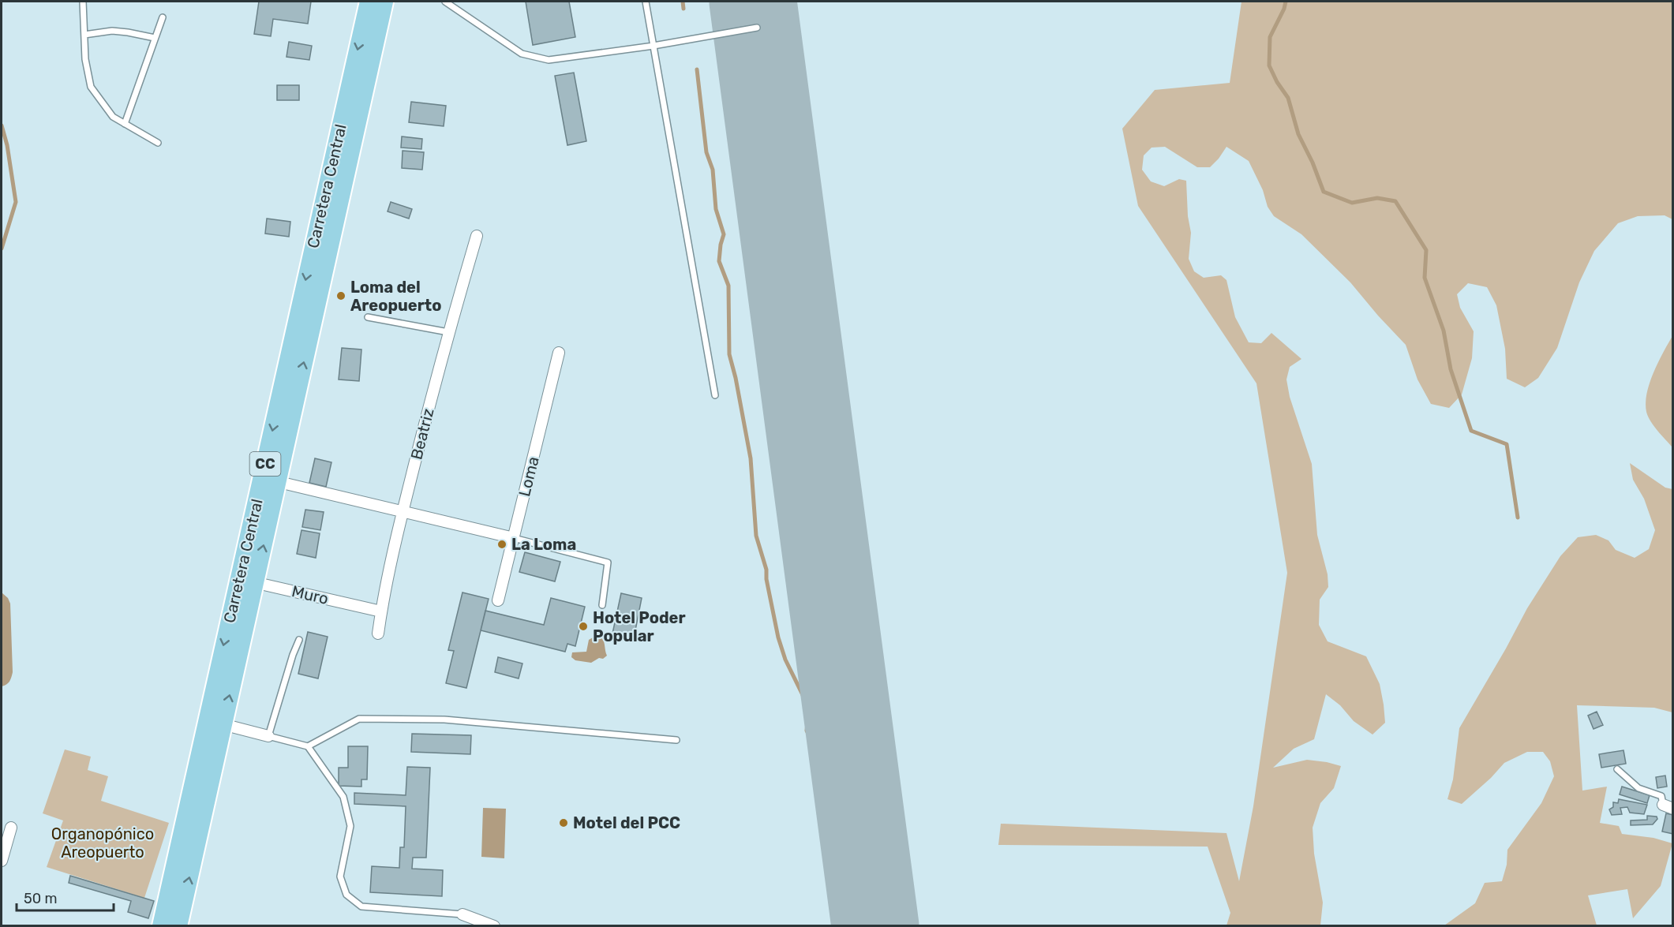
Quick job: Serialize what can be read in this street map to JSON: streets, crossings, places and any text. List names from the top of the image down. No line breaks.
{"streets":{"main road":["Carretera Central","CC"],"street":["Beatriz","Loma","Muro"]},"crossings":[["Carretera Central","Muro"],["Beatriz","Muro"]],"parks":["Organopónico Areopuerto"],"places":["Loma del Areopuerto","La Loma","Hotel Poder Popular","Motel del PCC"],"scale_bar":"50 m"}
